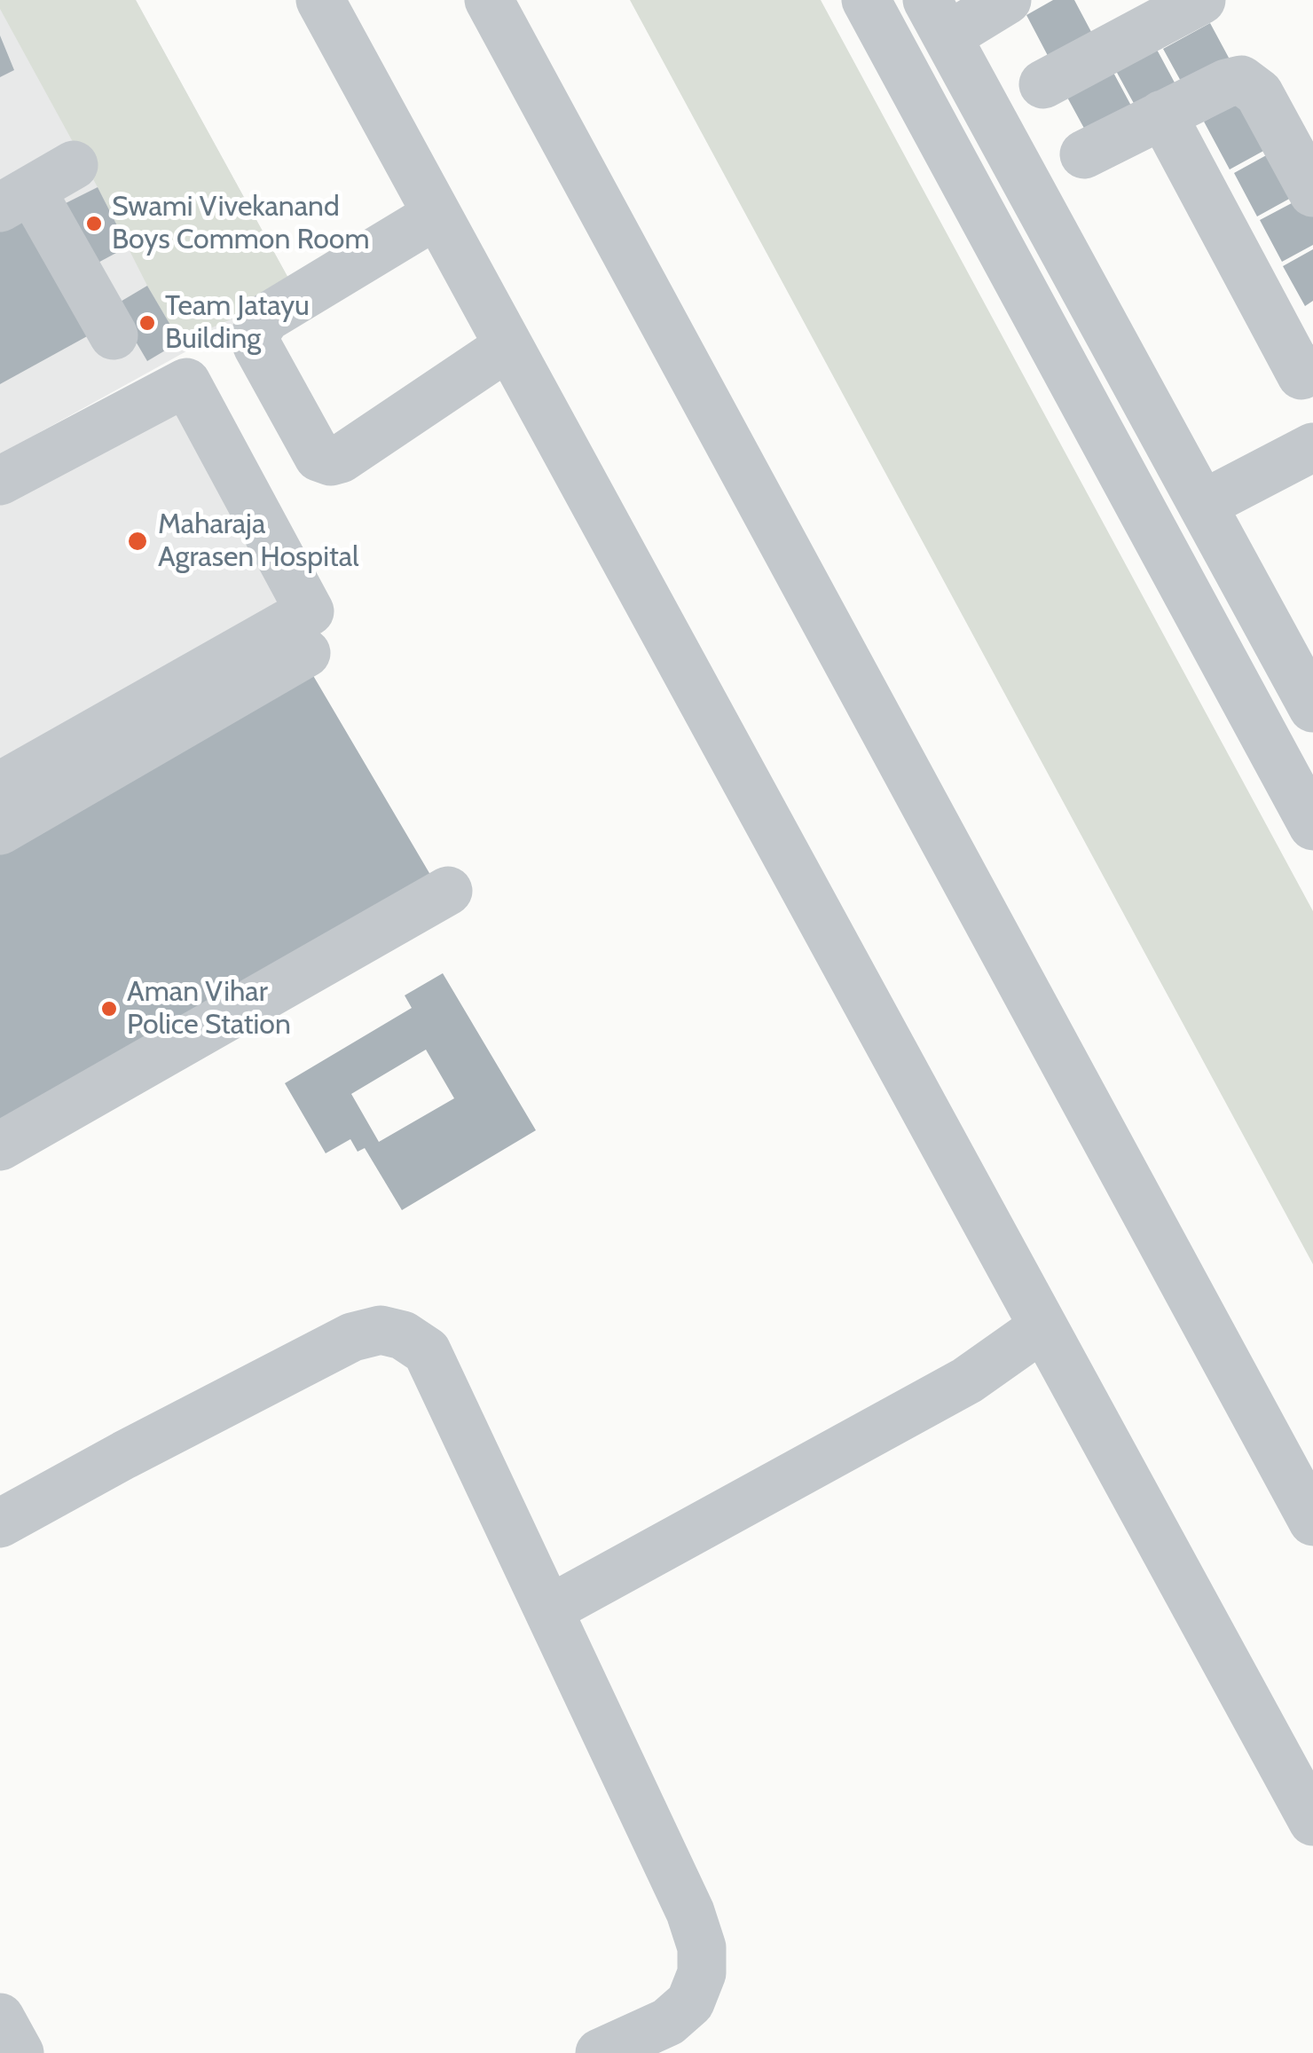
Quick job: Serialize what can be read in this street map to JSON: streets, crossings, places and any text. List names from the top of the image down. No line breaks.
{"places":["Swami Vivekanand Boys Common Room","Team Jatayu Building","Maharaja Agrasen Hospital","Aman Vihar Police Station"]}
